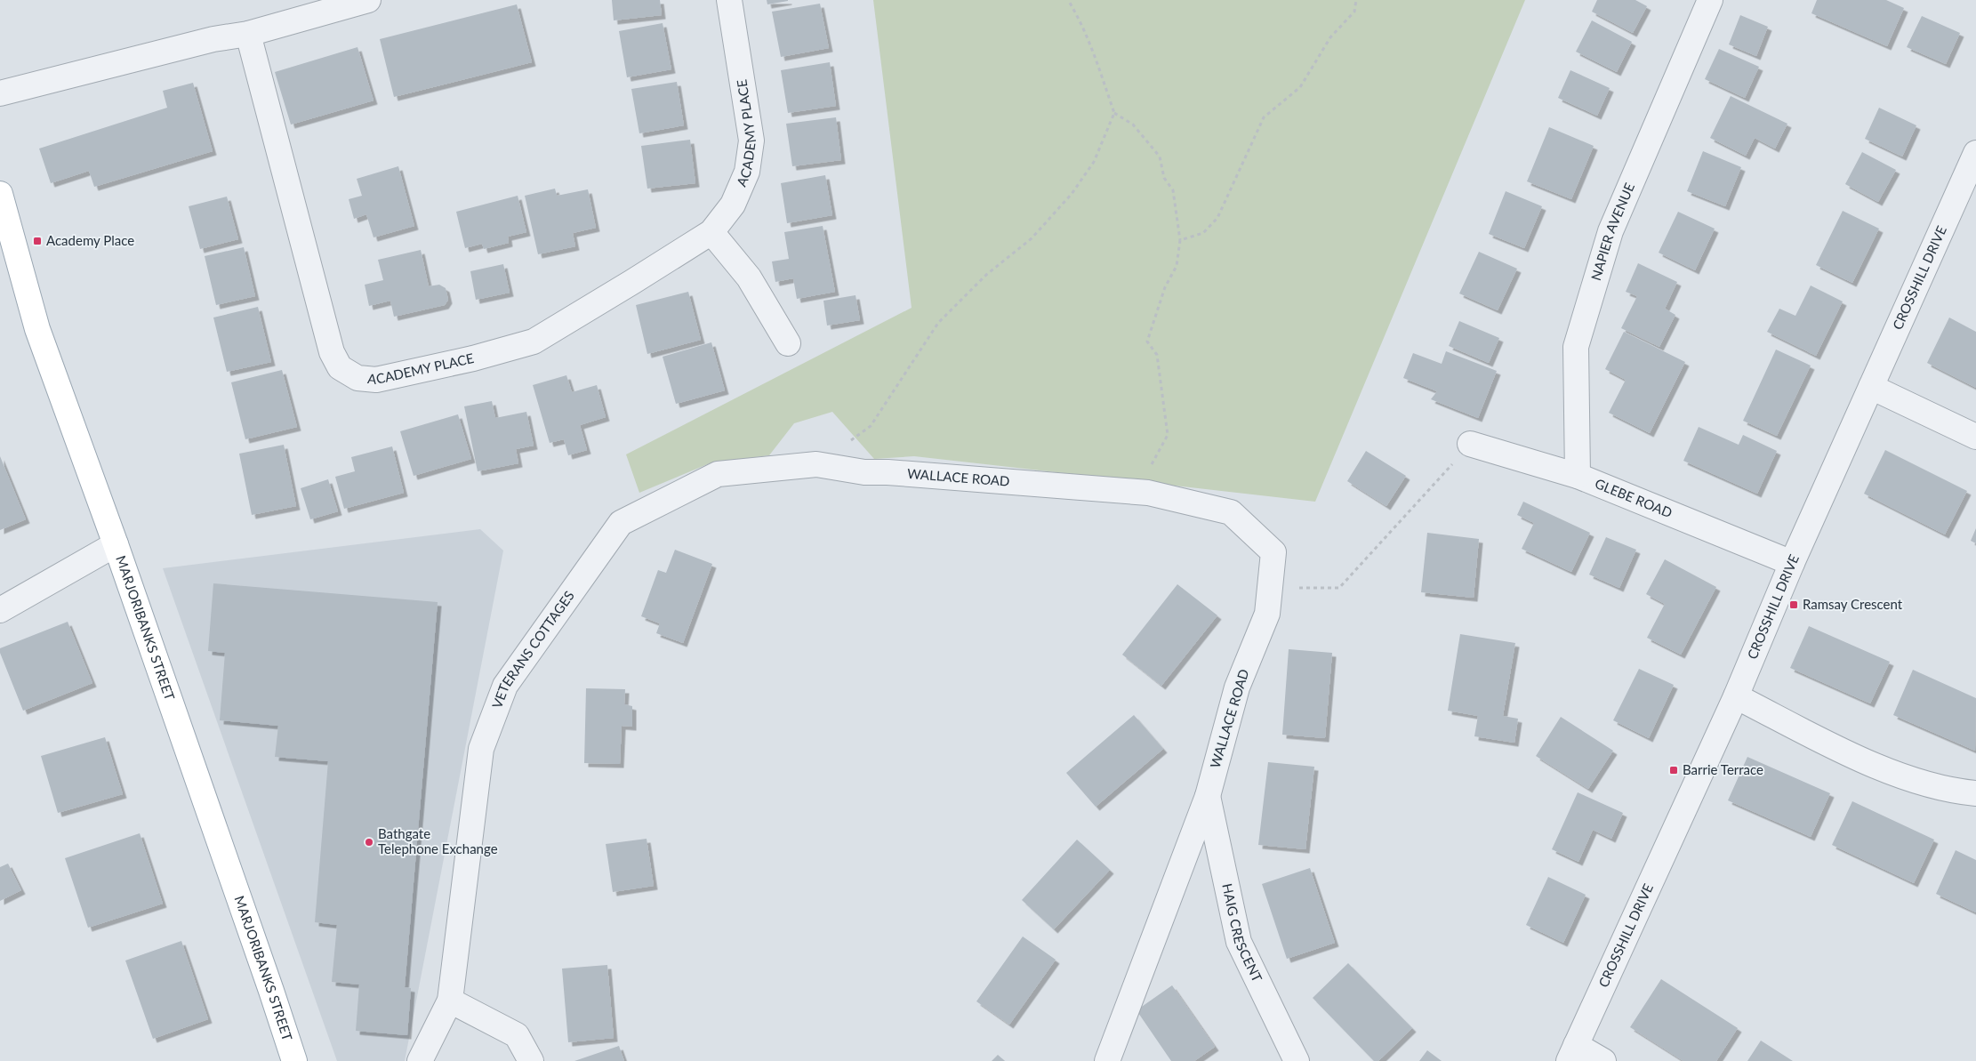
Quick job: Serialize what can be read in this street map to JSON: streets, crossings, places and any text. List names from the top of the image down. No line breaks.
{"streets":{"main road":["MARJORIBANKS STREET"],"street":["ACADEMY PLACE","NAPIER AVENUE","CROSSHILL DRIVE","WALLACE ROAD","GLEBE ROAD","VETERANS COTTAGES","HAIG CRESCENT"]},"crossings":[["NAPIER AVENUE","GLEBE ROAD"],["CROSSHILL DRIVE","GLEBE ROAD"],["WALLACE ROAD","VETERANS COTTAGES"],["WALLACE ROAD","HAIG CRESCENT"]],"places":{"transit":["Academy Place","Ramsay Crescent","Barrie Terrace"],"other":["Bathgate Telephone Exchange"]}}
